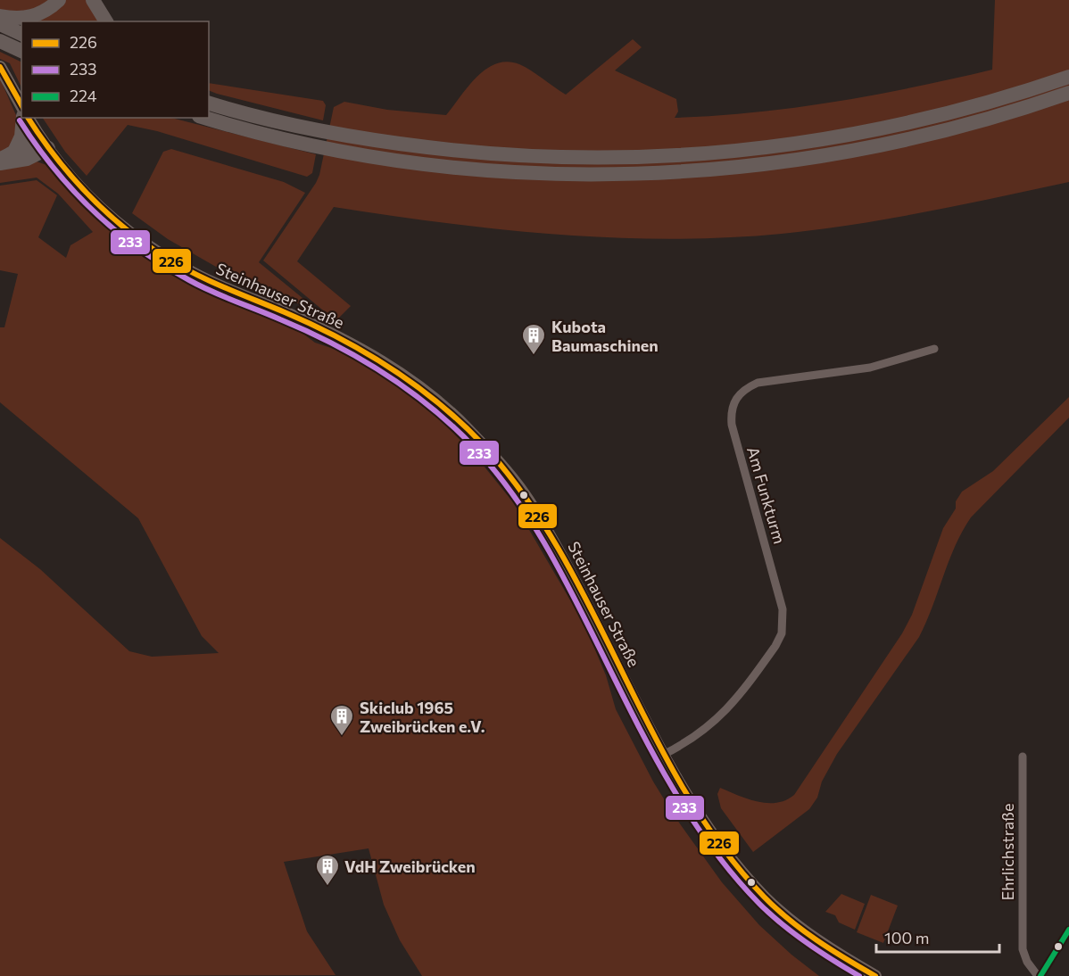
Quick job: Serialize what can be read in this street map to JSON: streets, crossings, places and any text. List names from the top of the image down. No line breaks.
{"streets":{"main road":["Steinhauser Straße"],"street":["Am Funkturm","Ehrlichstraße"]},"crossings":[["Steinhauser Straße","Am Funkturm"]],"places":{"building":["Kubota Baumaschinen","Skiclub 1965 Zweibrücken e.V.","VdH Zweibrücken"]},"lines":["transit line 226","transit line 233","transit line 224"],"legend":["226","233","224"],"scale_bar":"100 m"}
